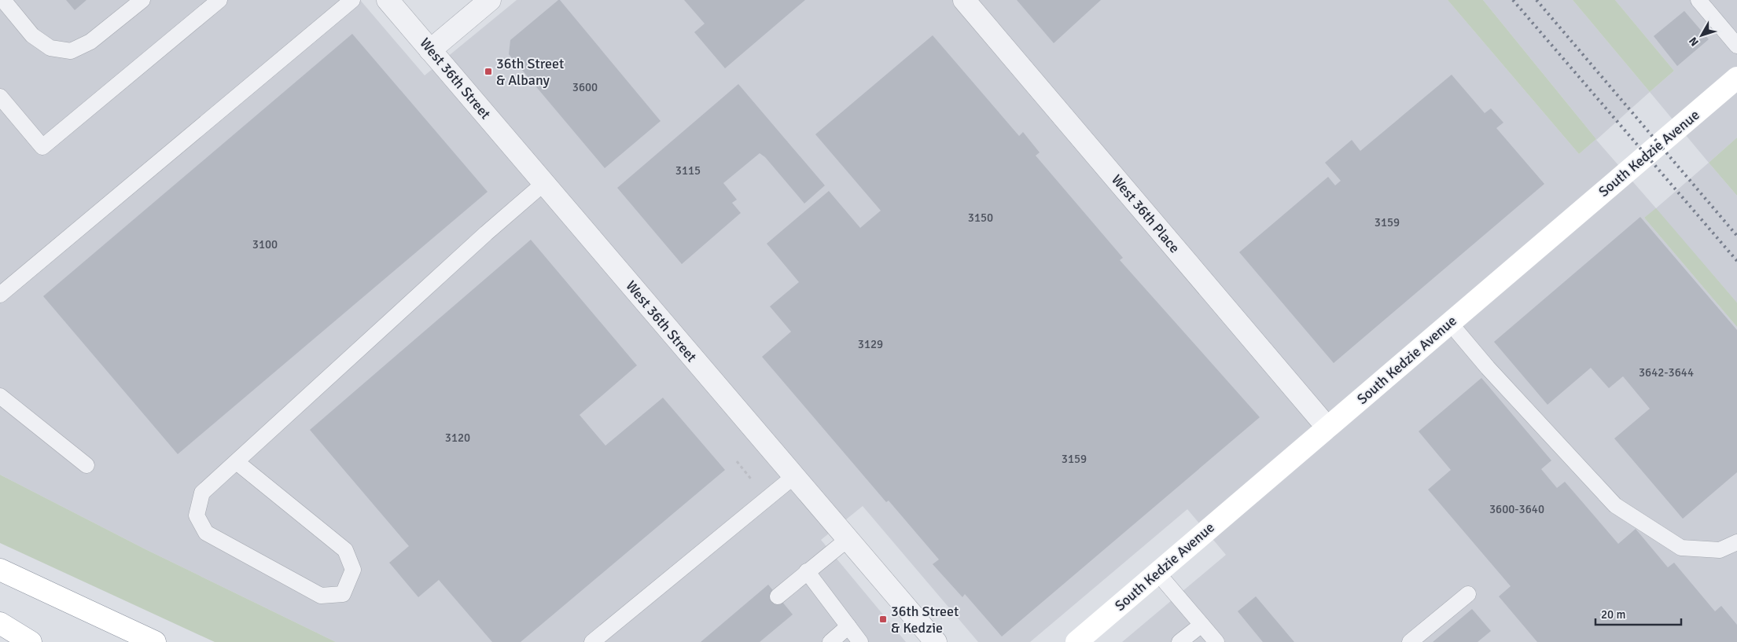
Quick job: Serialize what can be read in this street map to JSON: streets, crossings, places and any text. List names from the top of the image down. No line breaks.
{"streets":{"main road":["South Kedzie Avenue"],"street":["West 36th Street","West 36th Place"]},"crossings":[["South Kedzie Avenue","West 36th Place"]],"places":{"transit":["36th Street & Albany","36th Street & Kedzie"]},"house_numbers":["3600","3115","3150","3159","3100","3129","3642-3644","3120","3159","3600-3640"],"scale_bar":"20 m","north":"bottom left"}
